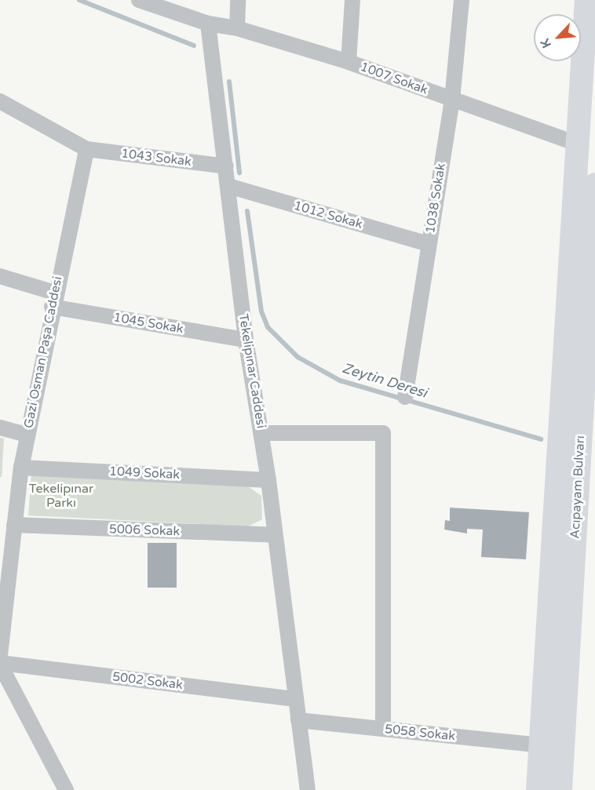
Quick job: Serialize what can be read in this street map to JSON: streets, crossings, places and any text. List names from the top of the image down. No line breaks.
{"streets":{"main road":["Acıpayam Bulvarı"],"street":["1007 Sokak","1043 Sokak","1038 Sokak","1012 Sokak","1045 Sokak","Gazi Osman Paşa Caddesi","Tekelipınar Caddesi","1049 Sokak","5006 Sokak","5002 Sokak","5058 Sokak"]},"crossings":[["1007 Sokak","1038 Sokak"],["1007 Sokak","Tekelipınar Caddesi"],["1043 Sokak","Gazi Osman Paşa Caddesi"],["1043 Sokak","Tekelipınar Caddesi"],["1038 Sokak","1012 Sokak"],["1012 Sokak","Tekelipınar Caddesi"],["1045 Sokak","Gazi Osman Paşa Caddesi"],["1045 Sokak","Tekelipınar Caddesi"],["Gazi Osman Paşa Caddesi","1049 Sokak"],["Gazi Osman Paşa Caddesi","5006 Sokak"],["Tekelipınar Caddesi","1049 Sokak"],["Tekelipınar Caddesi","5006 Sokak"],["Tekelipınar Caddesi","5002 Sokak"],["Tekelipınar Caddesi","5058 Sokak"]],"water":["Zeytin Deresi"],"parks":["Tekelipınar Parkı"],"north":"bottom left"}
